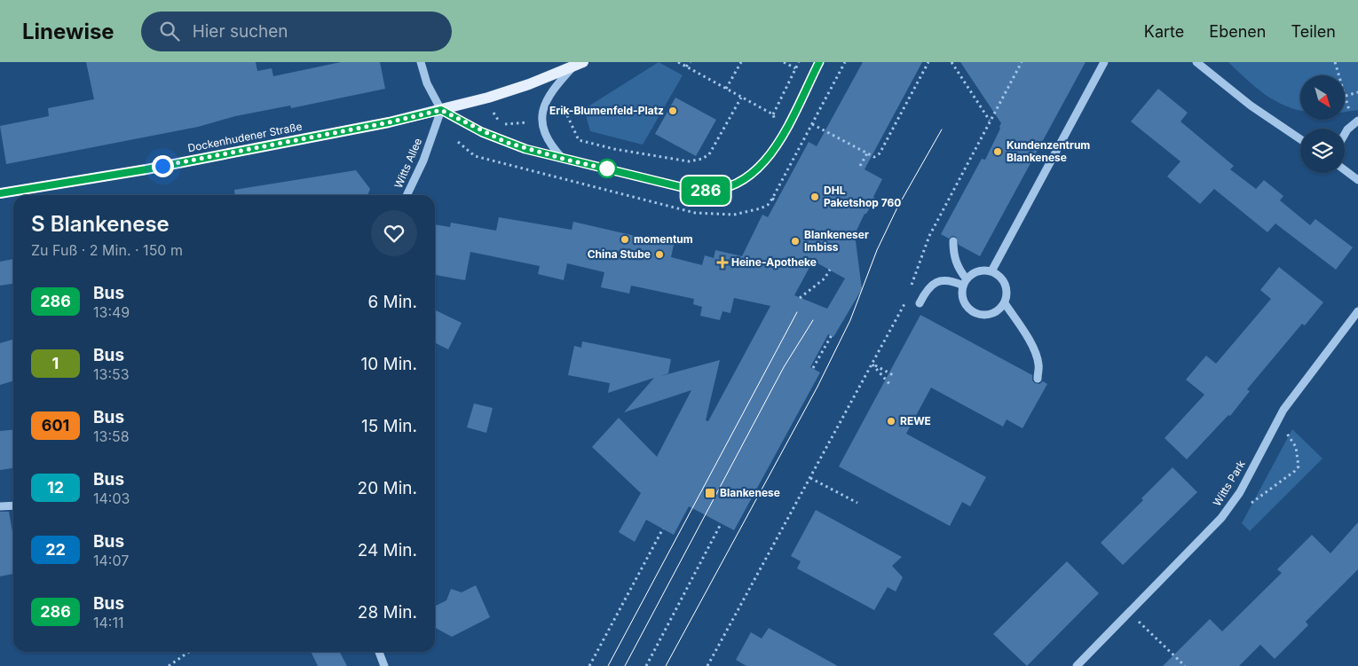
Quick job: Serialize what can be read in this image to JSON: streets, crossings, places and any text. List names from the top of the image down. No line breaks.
{"streets":{"main road":["Dockenhudener Straße"],"street":["Witts Allee","Witts Park"]},"crossings":[["Dockenhudener Straße","Witts Allee"]],"places":{"other":["Erik-Blumenfeld-Platz","Kundenzentrum Blankenese","DHL Paketshop 760","momentum","Blankeneser Imbiss","China Stube","REWE"],"health":["Heine-Apotheke"],"transit":["Blankenese"]},"lines":["bus line 286"],"north":"bottom right","page":{"header":"Linewise","search":"Hier suchen","nav":["Karte","Ebenen","Teilen"],"on_map":"286","heading":["S Blankenese","Zu Fuß · 2 Min. · 150 m"],"list":[{"mark":"286","name":"Bus","note":"13:49","value":"6 Min."},{"mark":"1","name":"Bus","note":"13:53","value":"10 Min."},{"mark":"601","name":"Bus","note":"13:58","value":"15 Min."},{"mark":"12","name":"Bus","note":"14:03","value":"20 Min."},{"mark":"22","name":"Bus","note":"14:07","value":"24 Min."},{"mark":"286","name":"Bus","note":"14:11","value":"28 Min."}]}}
